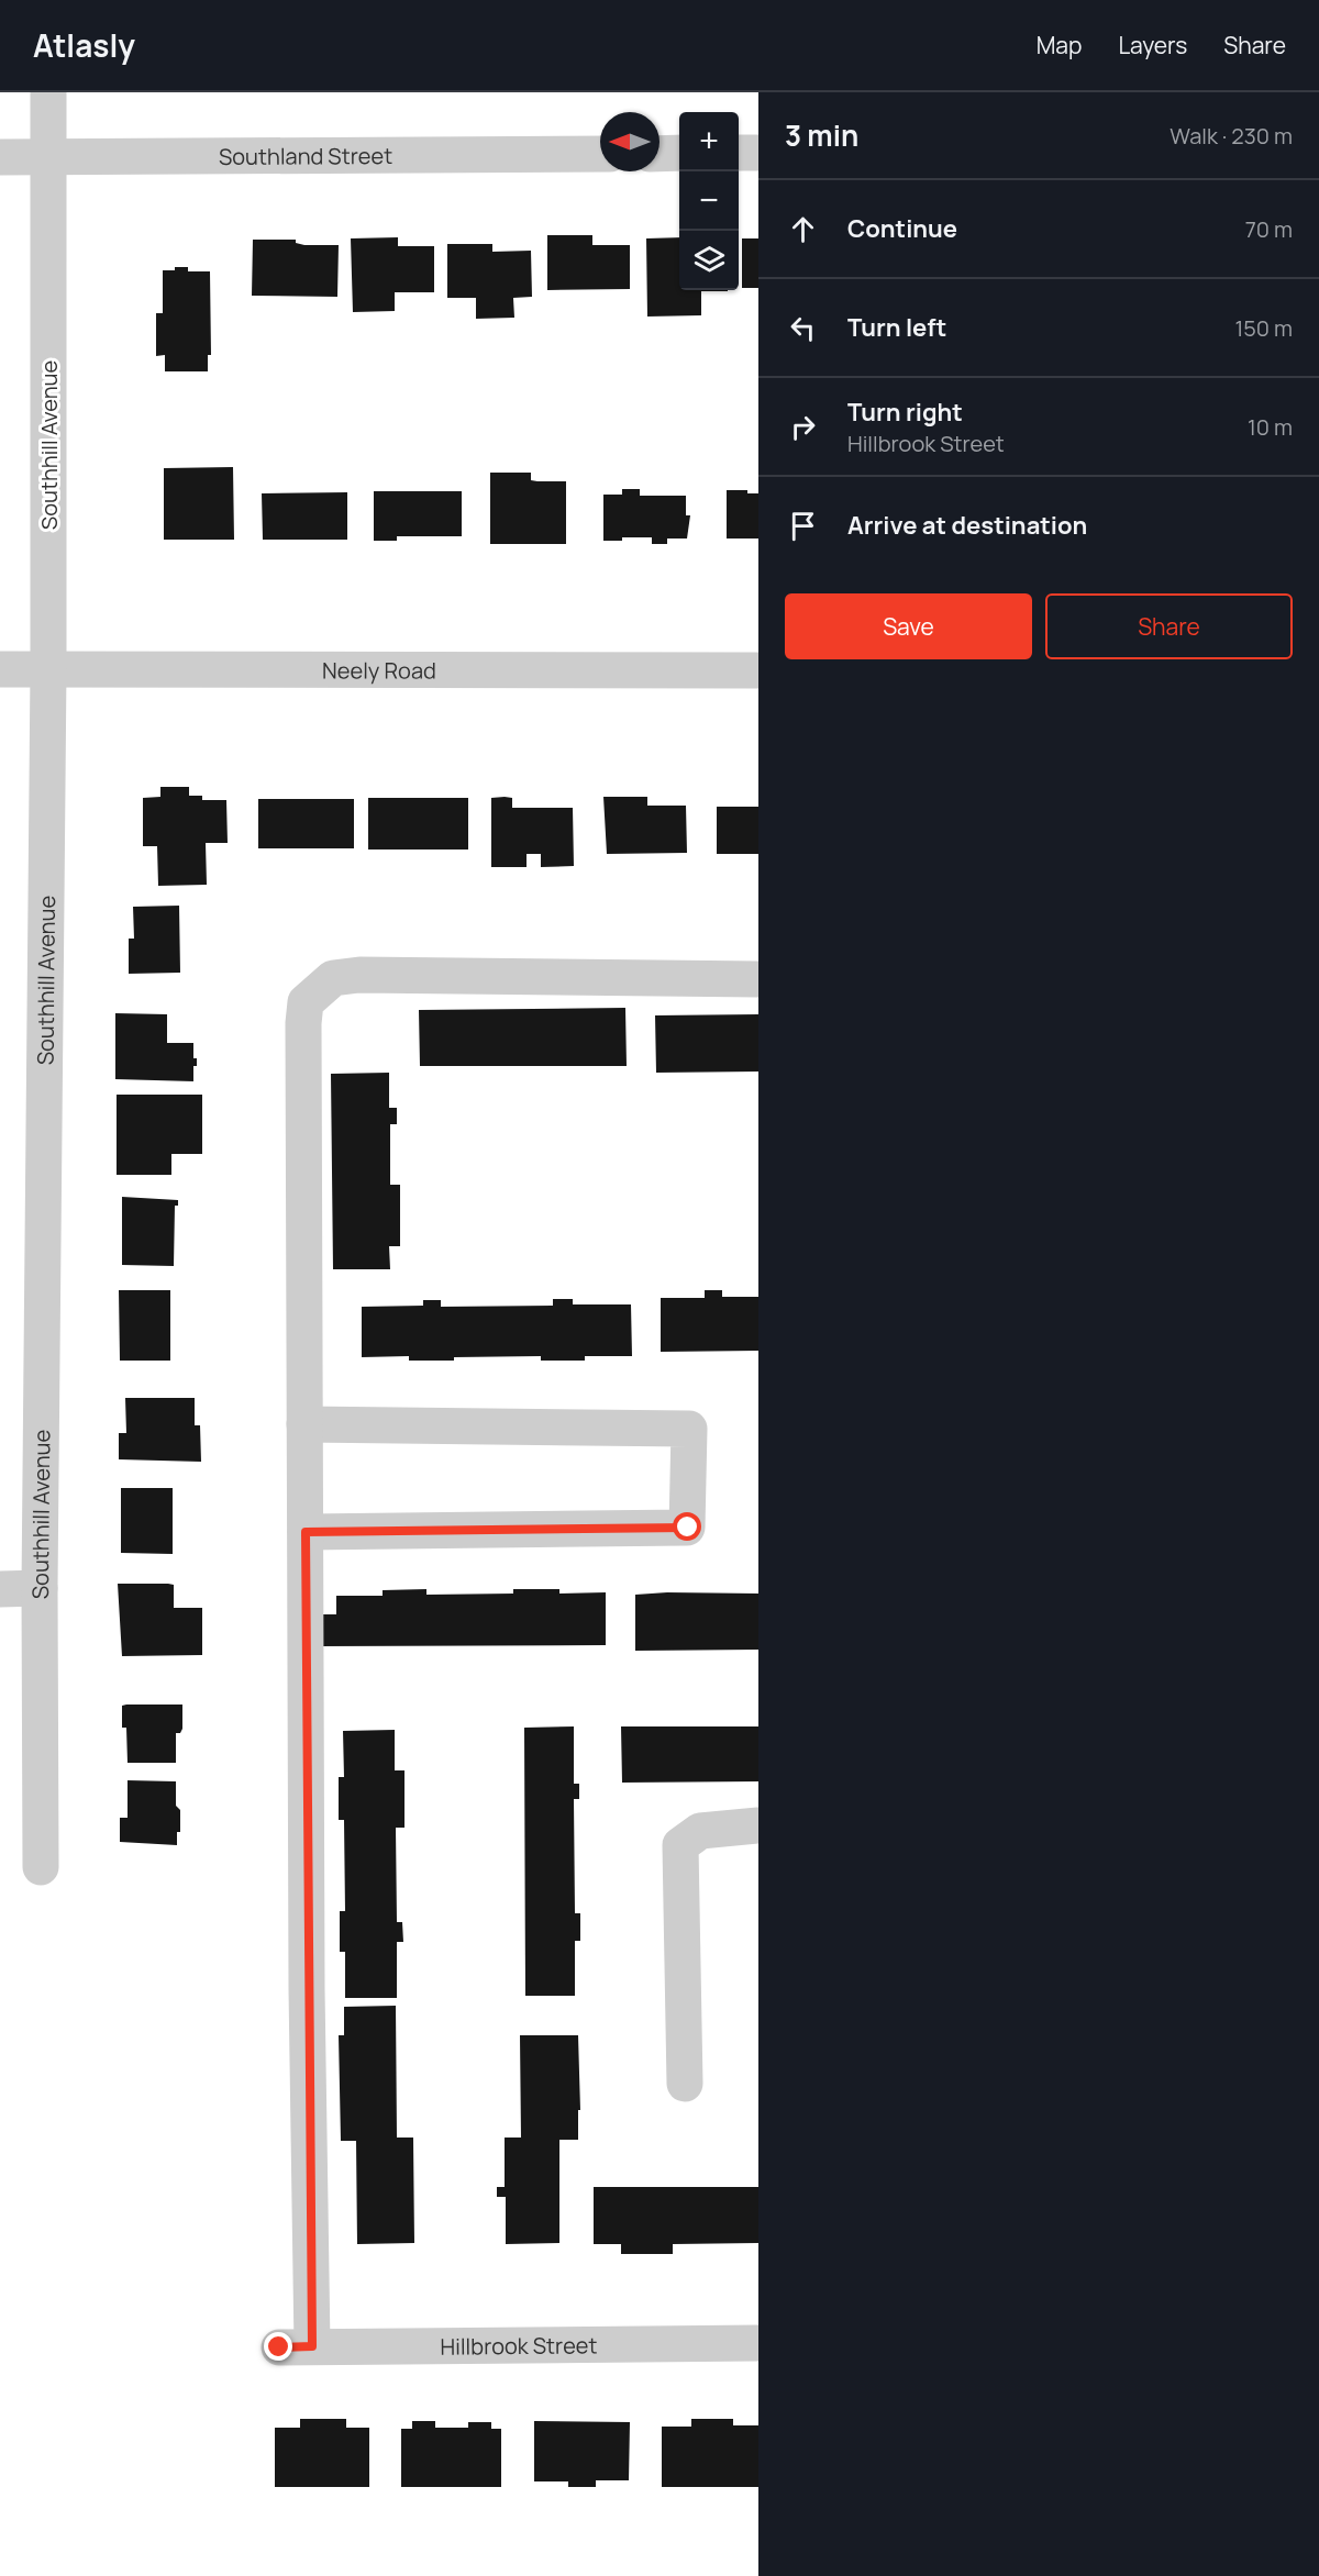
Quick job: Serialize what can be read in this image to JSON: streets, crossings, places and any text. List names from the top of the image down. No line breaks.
{"streets":{"street":["Southland Street","Southhill Avenue","Neely Road","Hillbrook Street"]},"crossings":[["Southland Street","Southhill Avenue"],["Southhill Avenue","Neely Road"]],"north":"left","page":{"header":"Atlasly","nav":["Map","Layers","Share"],"heading":["3 min","Walk · 230 m"],"map_buttons":["+","−"],"list":[["Continue","70 m"],["Turn left","150 m"],["Turn right","Hillbrook Street","10 m"],"Arrive at destination"],"buttons":["Save","Share"]}}
